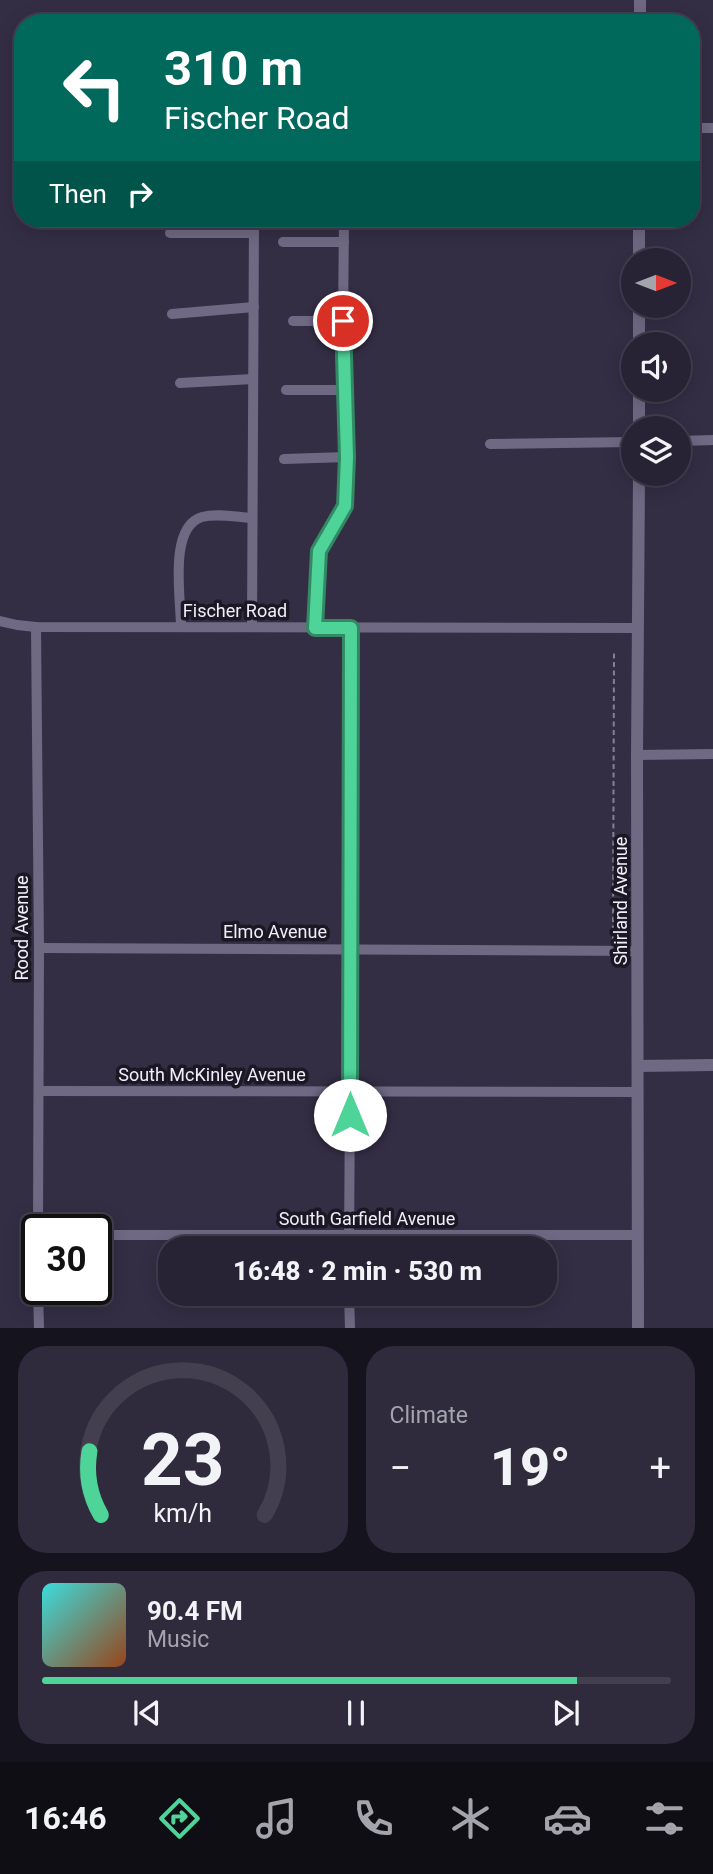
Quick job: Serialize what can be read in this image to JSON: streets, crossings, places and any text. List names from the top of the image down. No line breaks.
{"streets":{"street":["Fischer Road","Shirland Avenue","Rood Avenue","Elmo Avenue","South McKinley Avenue","South Garfield Avenue"]},"crossings":[["Fischer Road","Shirland Avenue"],["Fischer Road","Rood Avenue"],["Shirland Avenue","Elmo Avenue"],["Shirland Avenue","South McKinley Avenue"],["Shirland Avenue","South Garfield Avenue"],["Rood Avenue","Elmo Avenue"],["Rood Avenue","South McKinley Avenue"]],"north":"right","page":{"turn":["310 m","Fischer Road"],"then":"Then","limit":"30","trip":"16:48 · 2 min · 530 m","tile":"Climate","heat":["−","19°","+"],"song":["90.4 FM","Music"],"tabs":"16:46","gauge":["23","km/h"]}}
